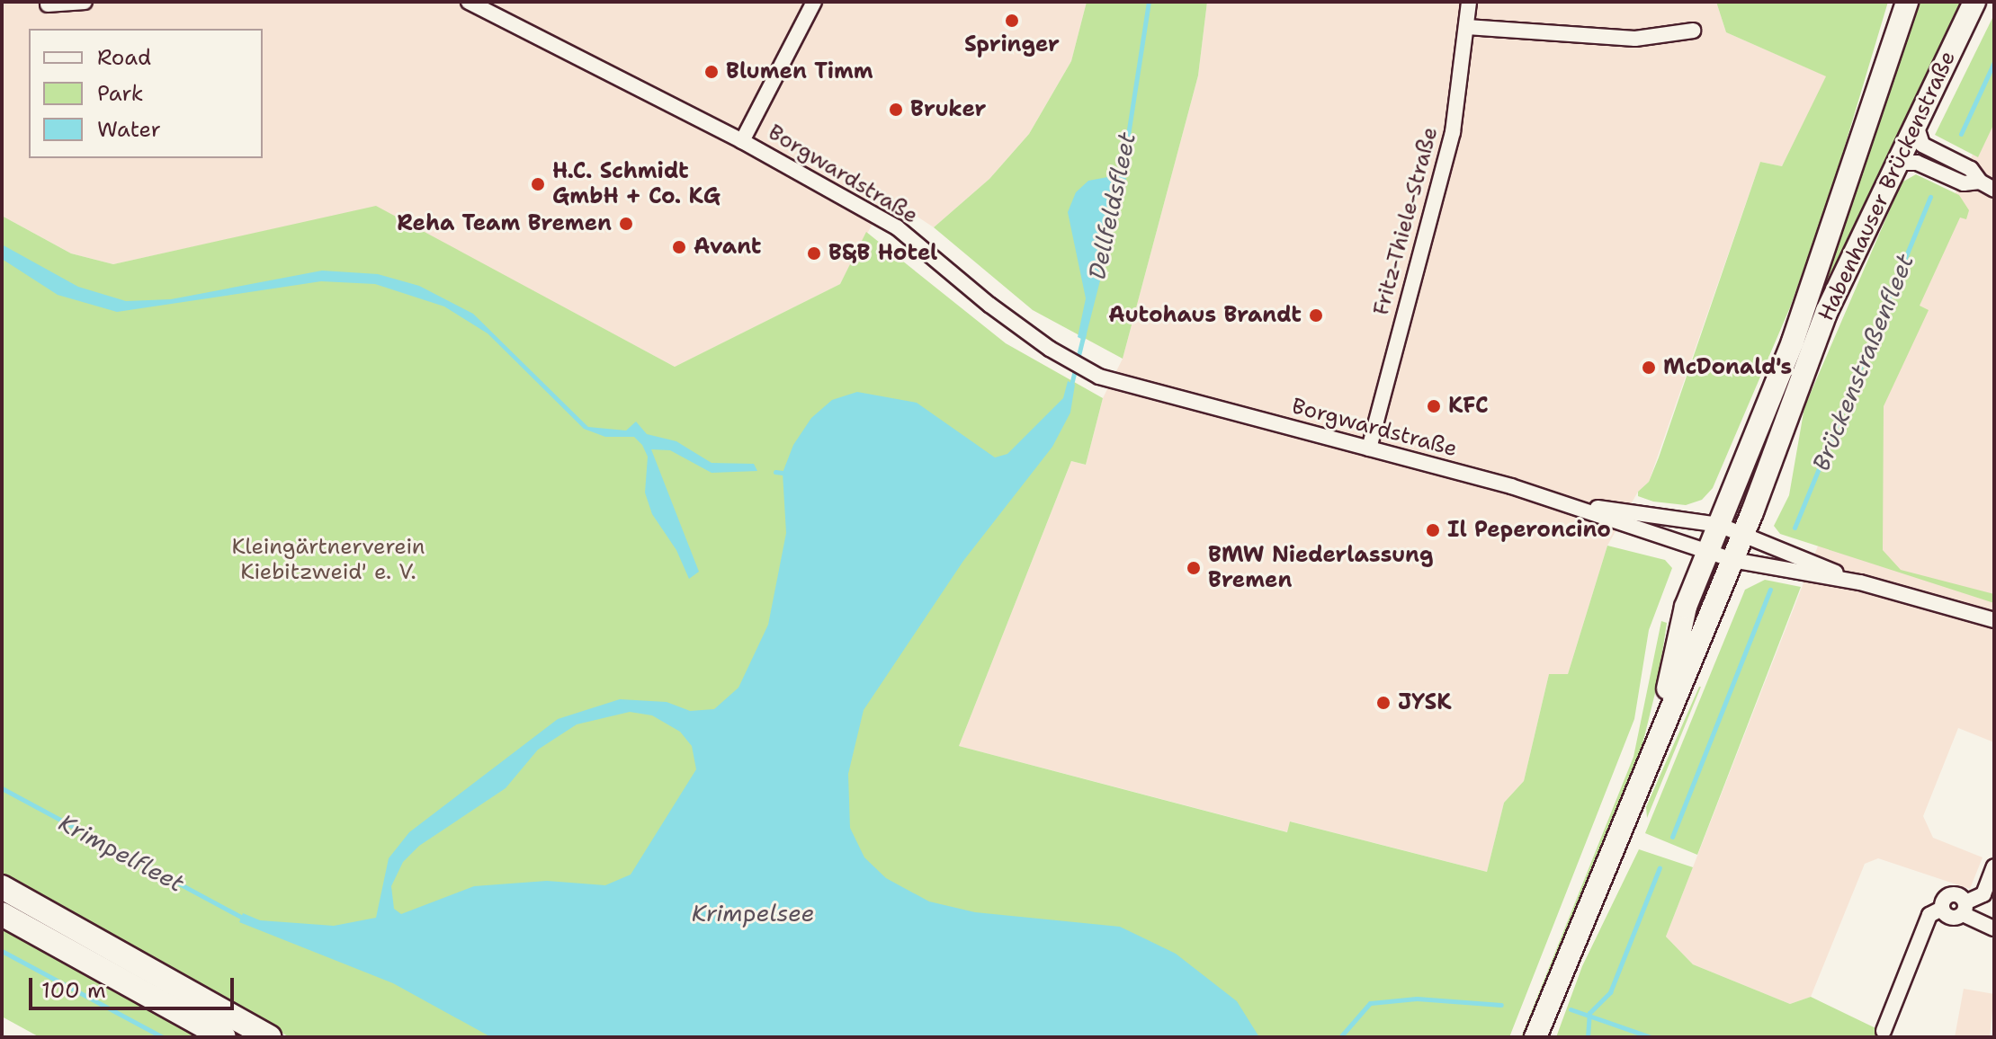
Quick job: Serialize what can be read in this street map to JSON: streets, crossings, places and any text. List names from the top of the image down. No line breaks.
{"streets":{"main road":["Habenhauser Brückenstraße"],"street":["Borgwardstraße","Fritz-Thiele-Straße"]},"crossings":[["Borgwardstraße","Habenhauser Brückenstraße"],["Borgwardstraße","Fritz-Thiele-Straße"]],"water":["Dellfeldsfleet","Brückenstraßenfleet","Krimpelfleet","Krimpelsee"],"parks":["Kleingärtnerverein Kiebitzweid' e. V."],"places":["Springer","Blumen Timm","Bruker","H.C. Schmidt GmbH + Co. KG","Reha Team Bremen","Avant","B&B Hotel","Autohaus Brandt","McDonald's","KFC","Il Peperoncino","BMW Niederlassung Bremen","JYSK"],"legend":["Road","Park","Water"],"scale_bar":"100 m"}
